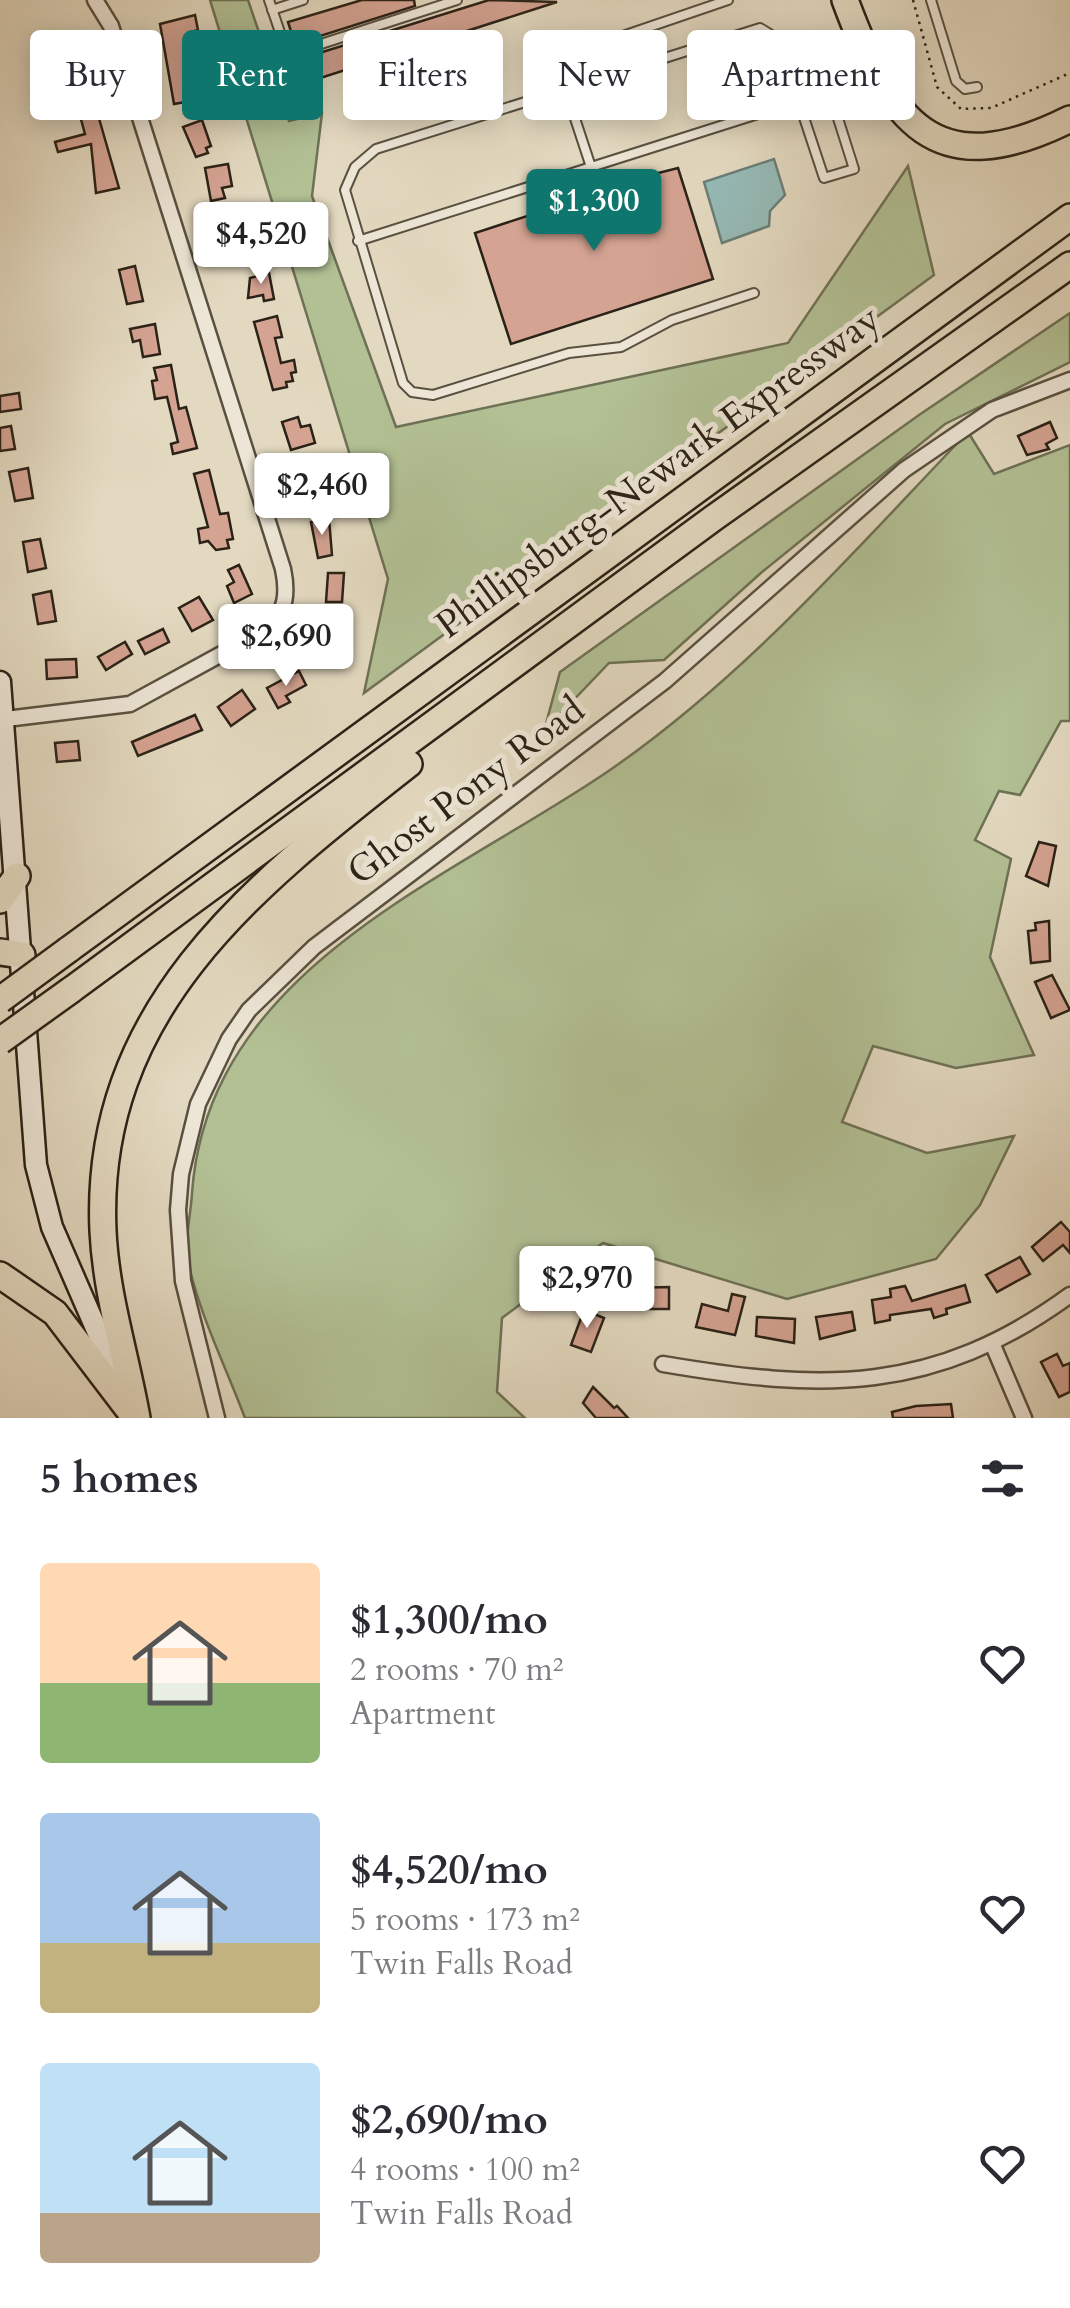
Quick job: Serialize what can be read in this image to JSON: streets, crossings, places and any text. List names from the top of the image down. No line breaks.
{"streets":{"highway":["Phillipsburg-Newark Expressway"],"street":["Ghost Pony Road"]},"page":{"chip":["Buy","Rent","Filters","New","Apartment"],"price":["$1,300","$4,520","$2,460","$2,690","$2,970"],"heading":"5 homes","list":[{"name":"$1,300/mo","note":"2 rooms · 70 m² · Apartment"},{"name":"$4,520/mo","note":"5 rooms · 173 m² · Twin Falls Road"},{"name":"$2,690/mo","note":"4 rooms · 100 m² · Twin Falls Road"}]}}
